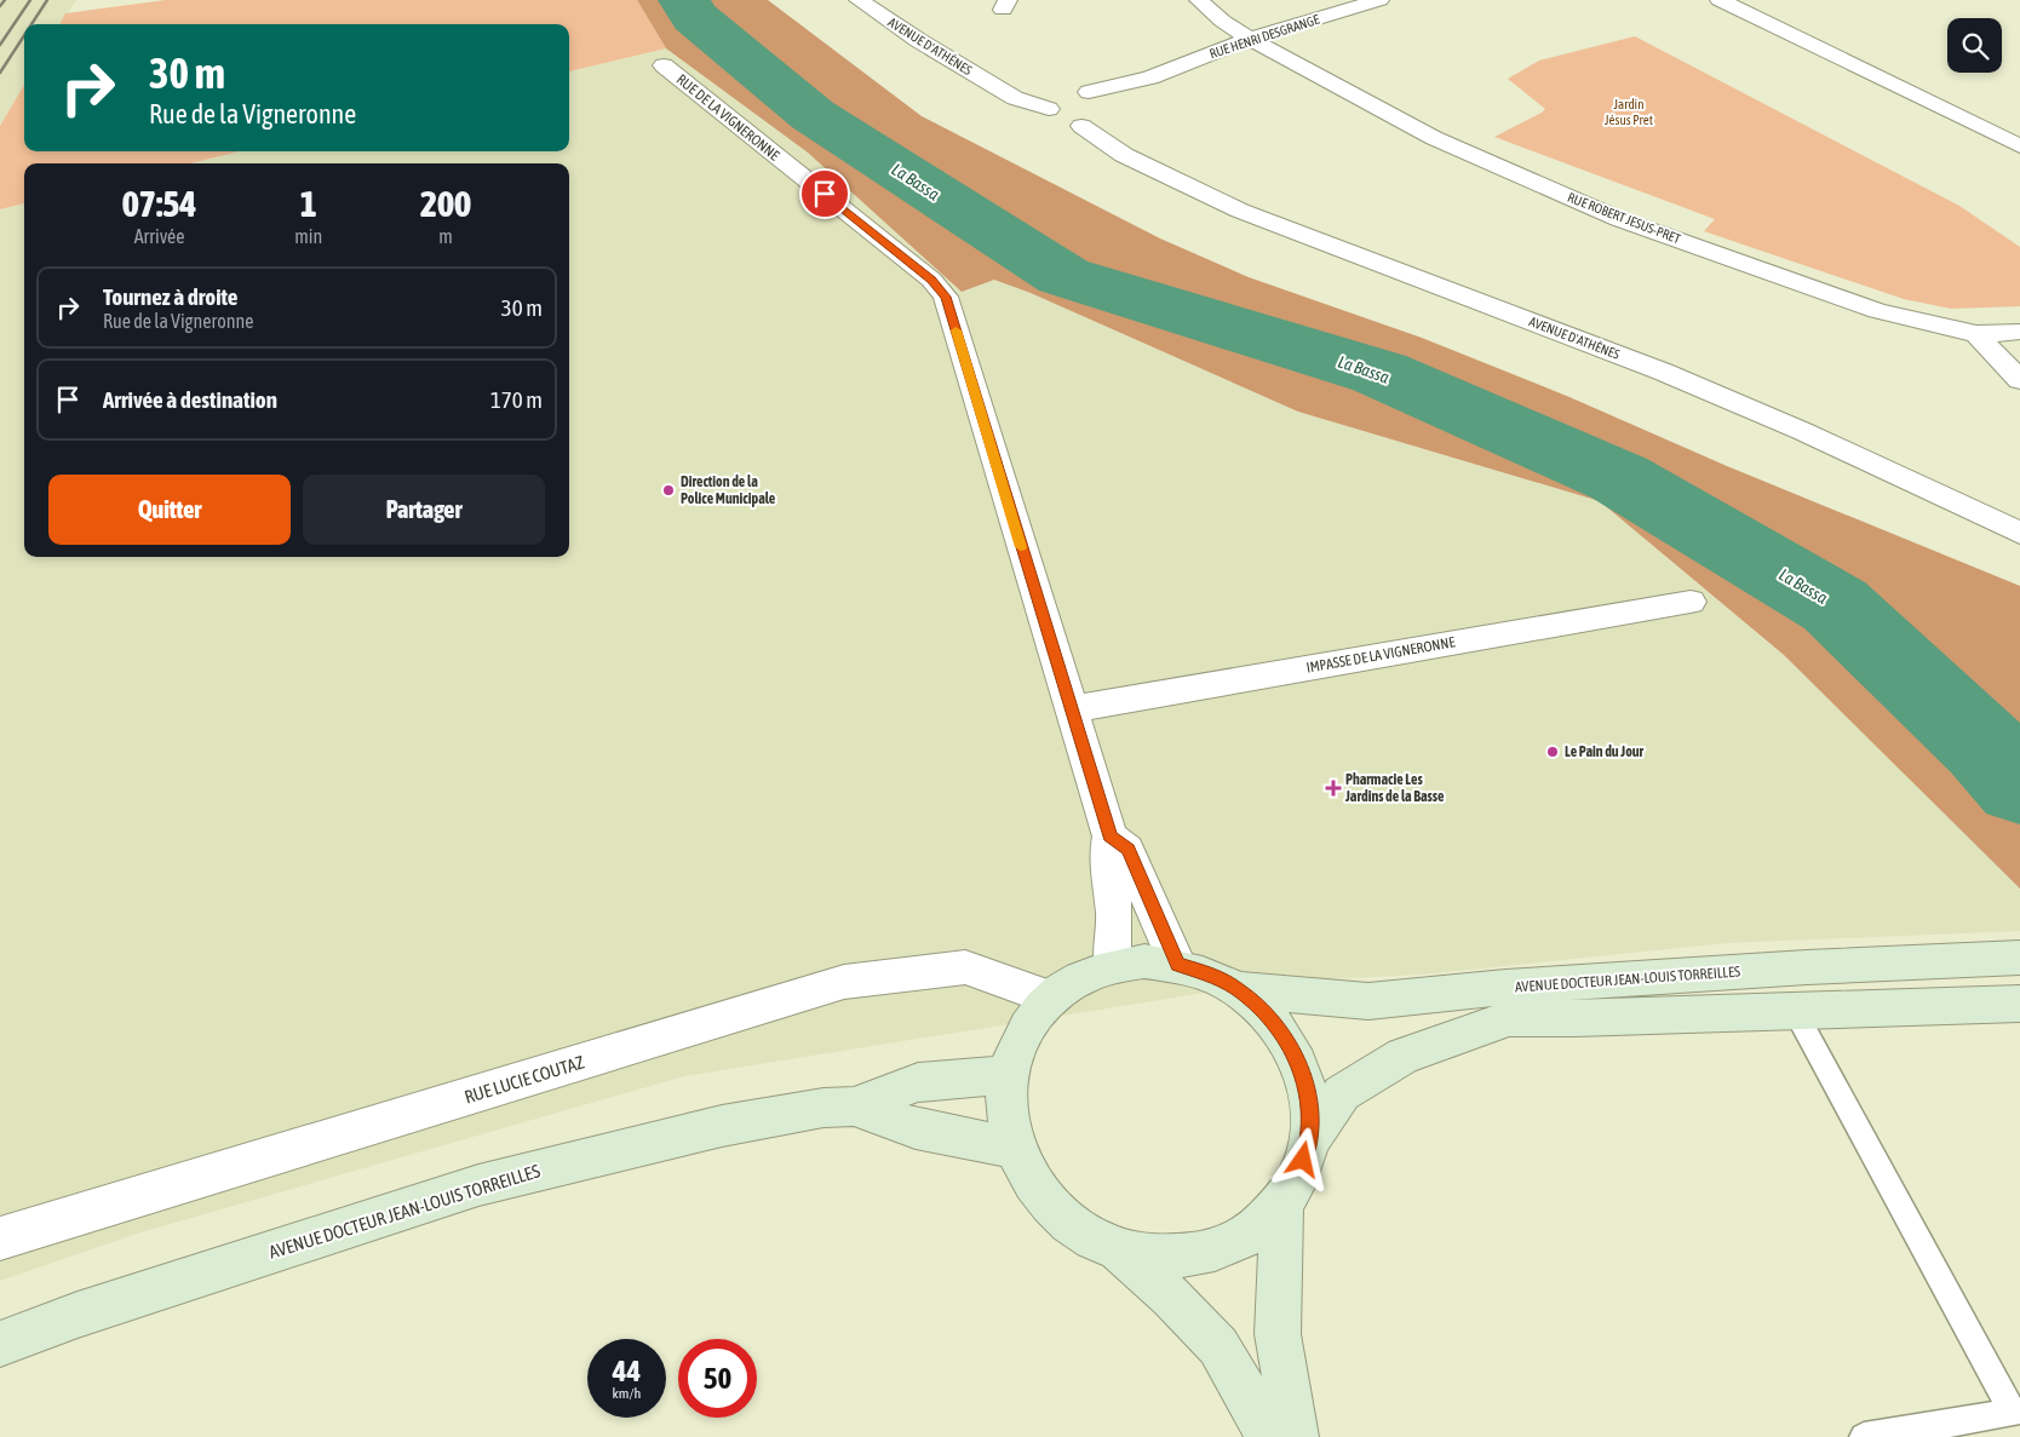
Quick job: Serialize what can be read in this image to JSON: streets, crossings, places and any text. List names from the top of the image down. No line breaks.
{"streets":{"main road":["AVENUE DOCTEUR JEAN-LOUIS TORREILLES"],"street":["RUE HENRI DESGRANGE","AVENUE D'ATHÈNES","RUE DE LA VIGNERONNE","RUE ROBERT JESUS-PRET","IMPASSE DE LA VIGNERONNE","RUE LUCIE COUTAZ"]},"crossings":[["RUE HENRI DESGRANGE","AVENUE D'ATHÈNES"],["RUE HENRI DESGRANGE","RUE ROBERT JESUS-PRET"],["RUE DE LA VIGNERONNE","IMPASSE DE LA VIGNERONNE"]],"water":["La Bassa"],"parks":["Jardin Jésus Pret"],"places":{"other":["Direction de la Police Municipale","Le Pain du Jour"],"health":["Pharmacie Les Jardins de la Basse"]},"page":{"turn":["30 m","Rue de la Vigneronne"],"eta":["07:54","Arrivée","1","min","200","m"],"list":[{"name":"Tournez à droite","note":"Rue de la Vigneronne","value":"30 m"},{"name":"Arrivée à destination","value":"170 m"}],"buttons":["Quitter","Partager"],"speed":"44 km/h","limit":"50"}}
